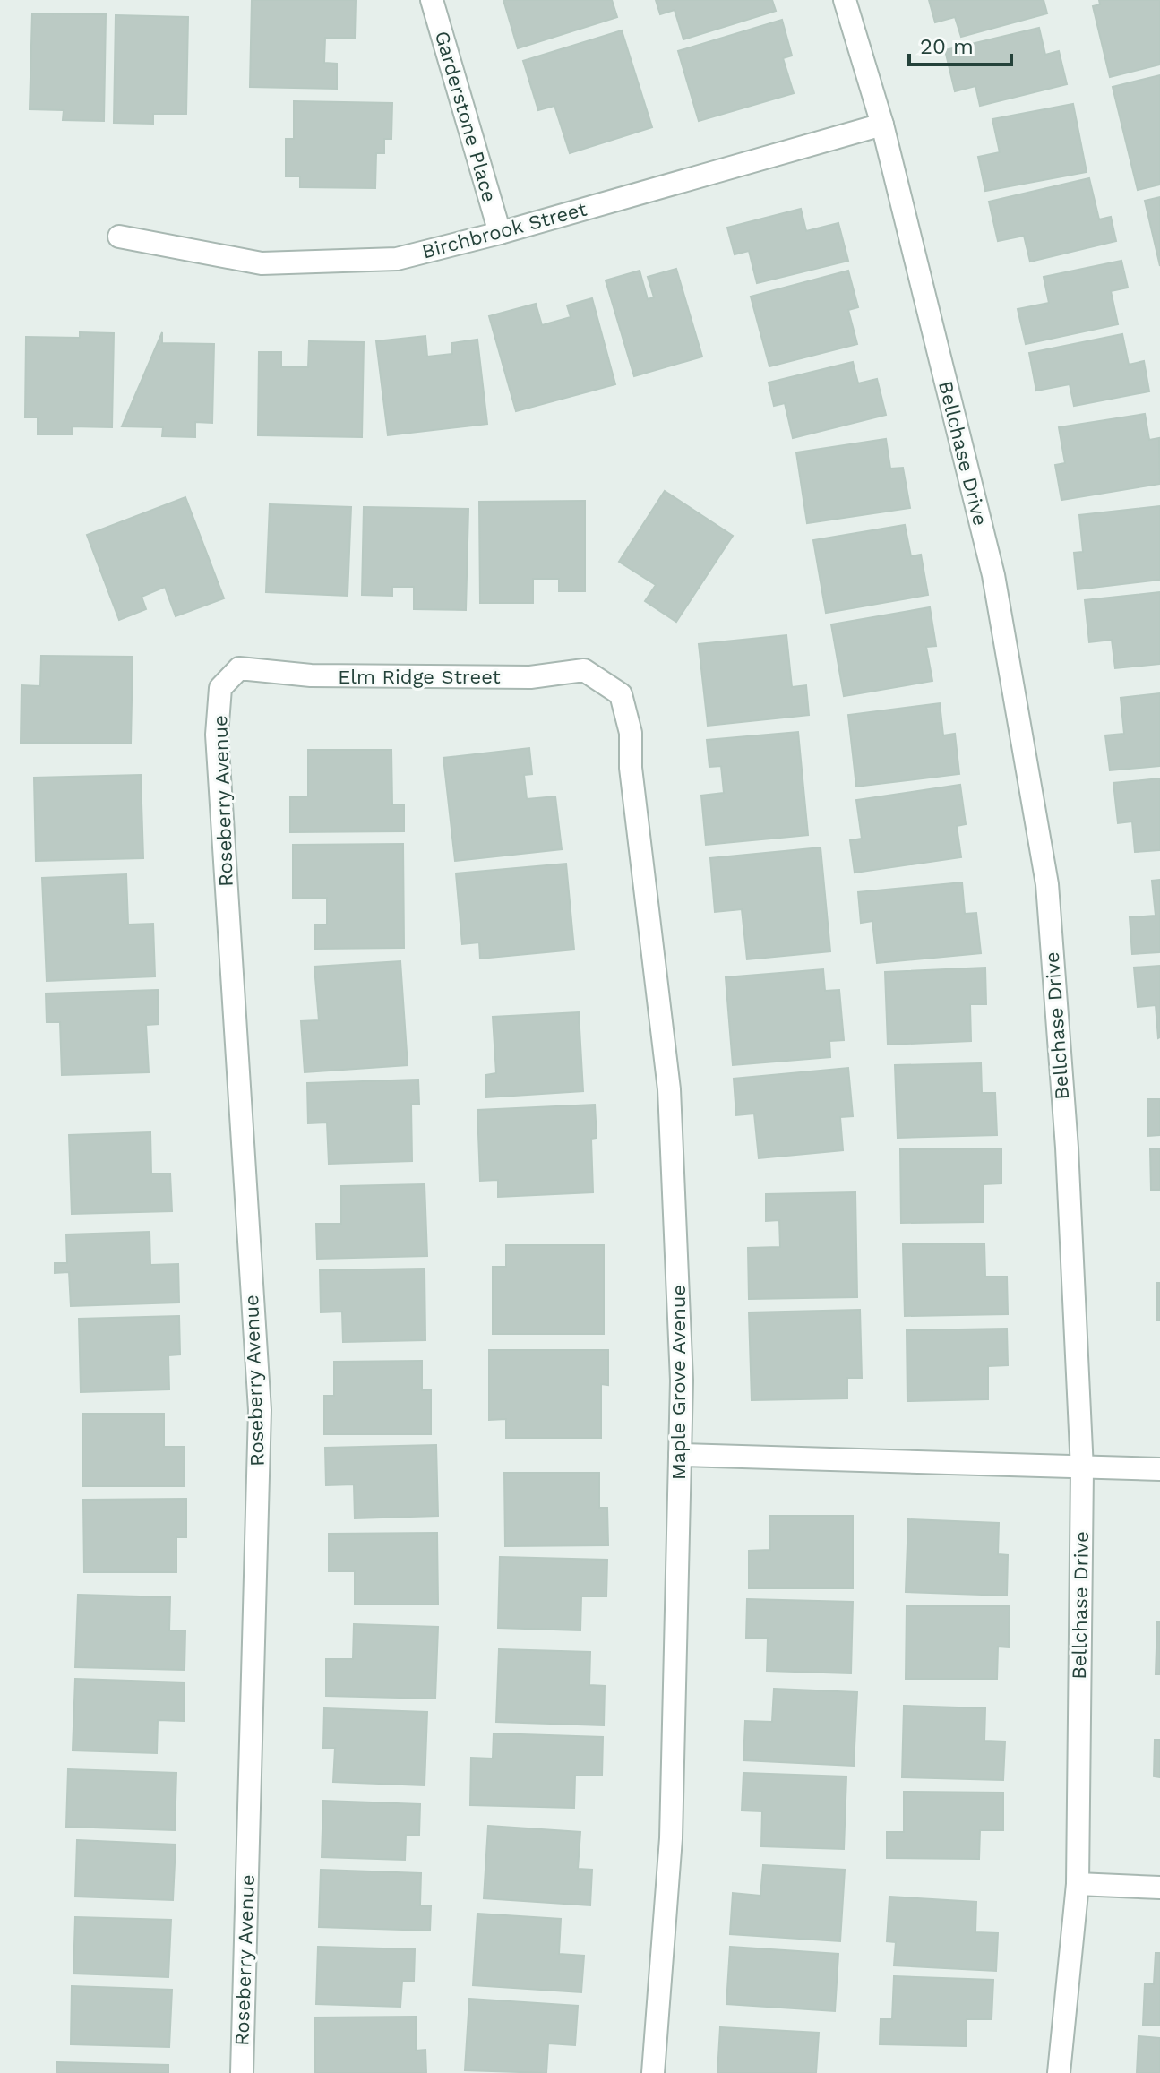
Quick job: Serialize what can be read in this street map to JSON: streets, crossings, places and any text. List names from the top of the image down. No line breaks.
{"streets":{"street":["Garderstone Place","Birchbrook Street","Bellchase Drive","Elm Ridge Street","Roseberry Avenue","Maple Grove Avenue"]},"crossings":[["Garderstone Place","Birchbrook Street"],["Birchbrook Street","Bellchase Drive"],["Elm Ridge Street","Roseberry Avenue"],["Elm Ridge Street","Maple Grove Avenue"]],"scale_bar":"20 m"}
